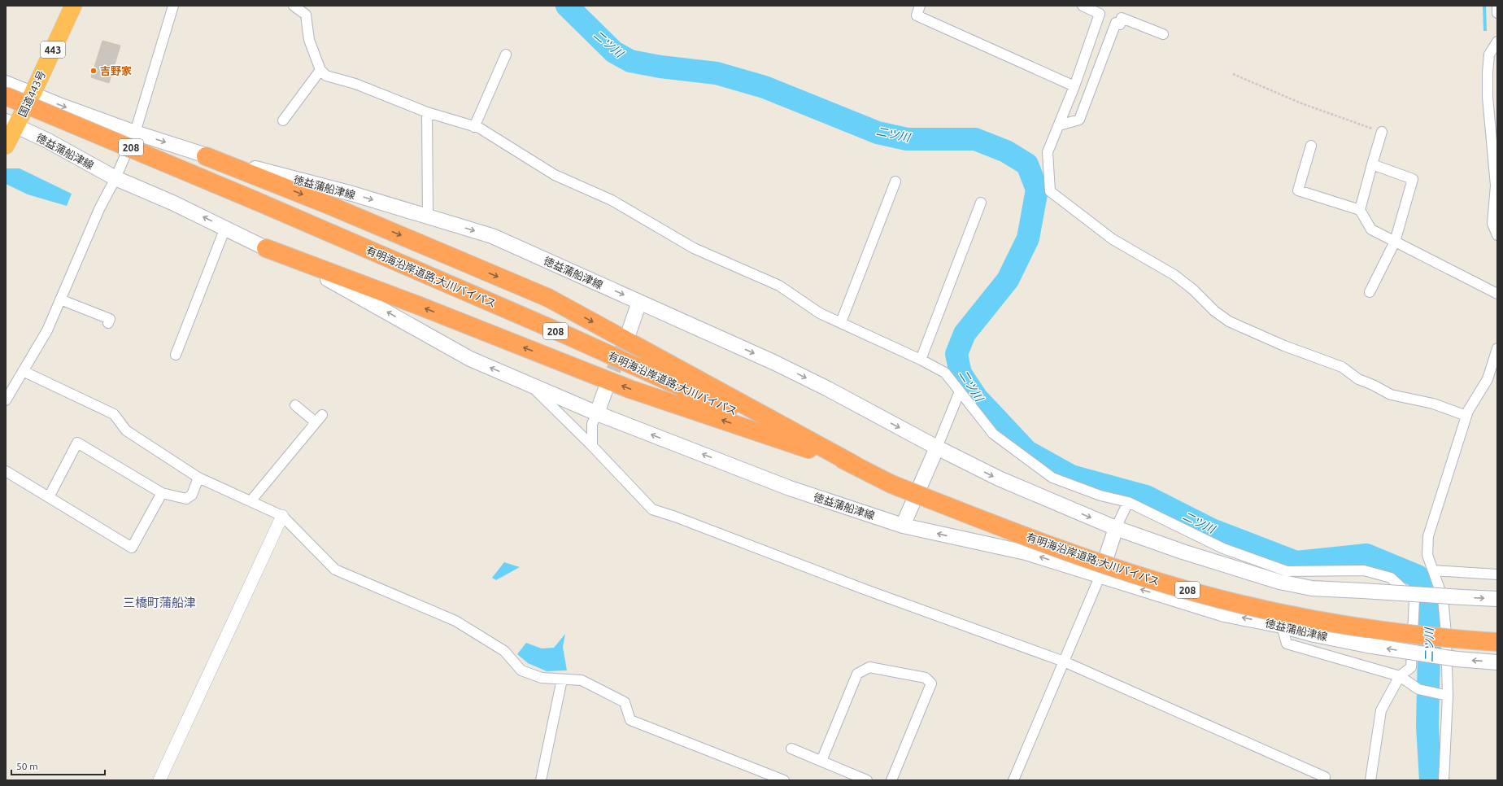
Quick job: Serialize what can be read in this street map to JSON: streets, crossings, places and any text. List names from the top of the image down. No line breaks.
{"streets":{"highway":["443","国道443号","208","有明海沿岸道路;大川バイパス"],"main road":["徳益蒲船津線"]},"crossings":[["国道443号","徳益蒲船津線"]],"districts":["三橋町蒲船津"],"water":["二ツ川"],"places":["吉野家"],"scale_bar":"50 m"}
